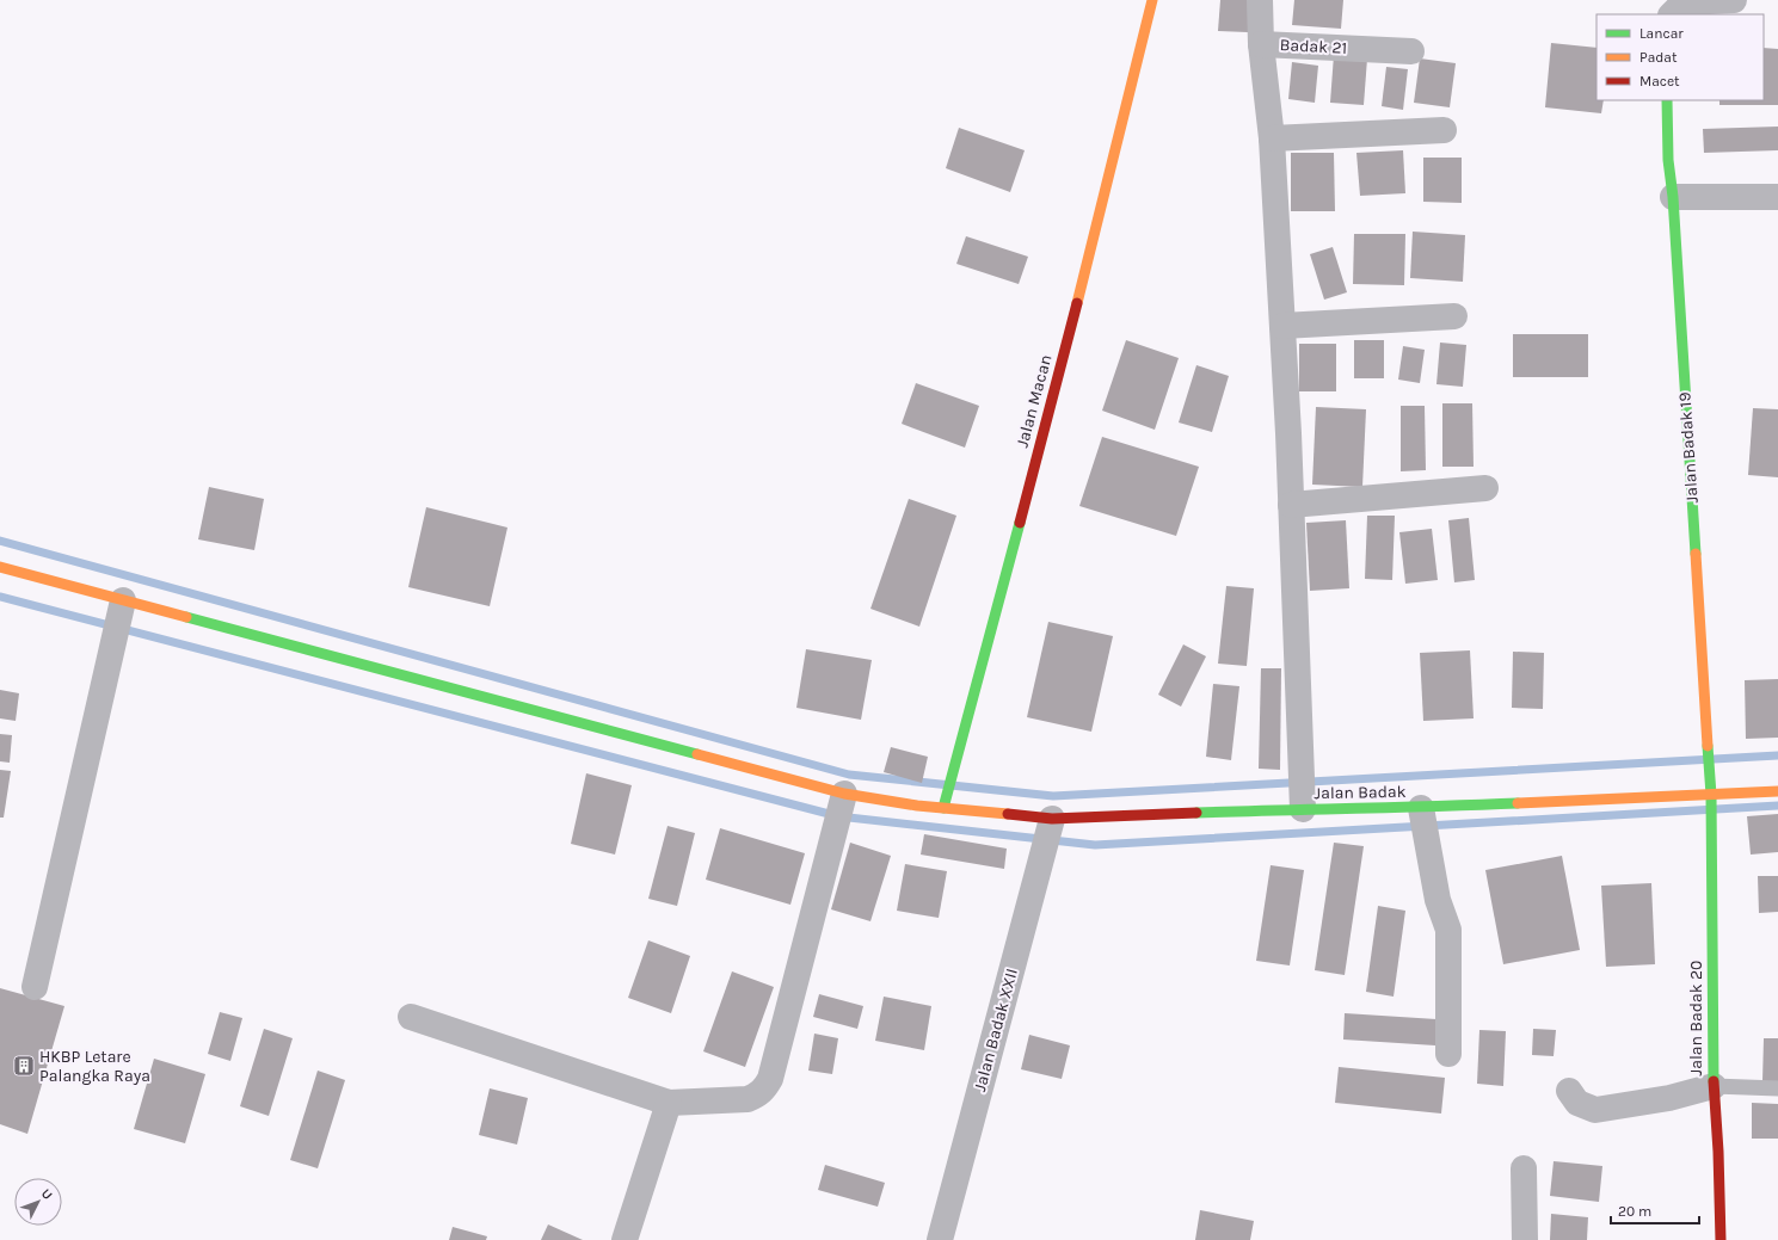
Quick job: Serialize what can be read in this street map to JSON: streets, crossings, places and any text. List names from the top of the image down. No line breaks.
{"streets":{"street":["Badak 21","Jalan Macan","Jalan Badak 19","Jalan Badak","Jalan Badak 20","Jalan Badak XXII"]},"crossings":[["Jalan Macan","Jalan Badak"],["Jalan Badak 19","Jalan Badak"],["Jalan Badak 19","Jalan Badak 20"],["Jalan Badak","Jalan Badak 20"],["Jalan Badak","Jalan Badak XXII"]],"places":{"building":["HKBP Letare Palangka Raya"]},"legend":["Lancar","Padat","Macet"],"scale_bar":"20 m","north":"top right"}
